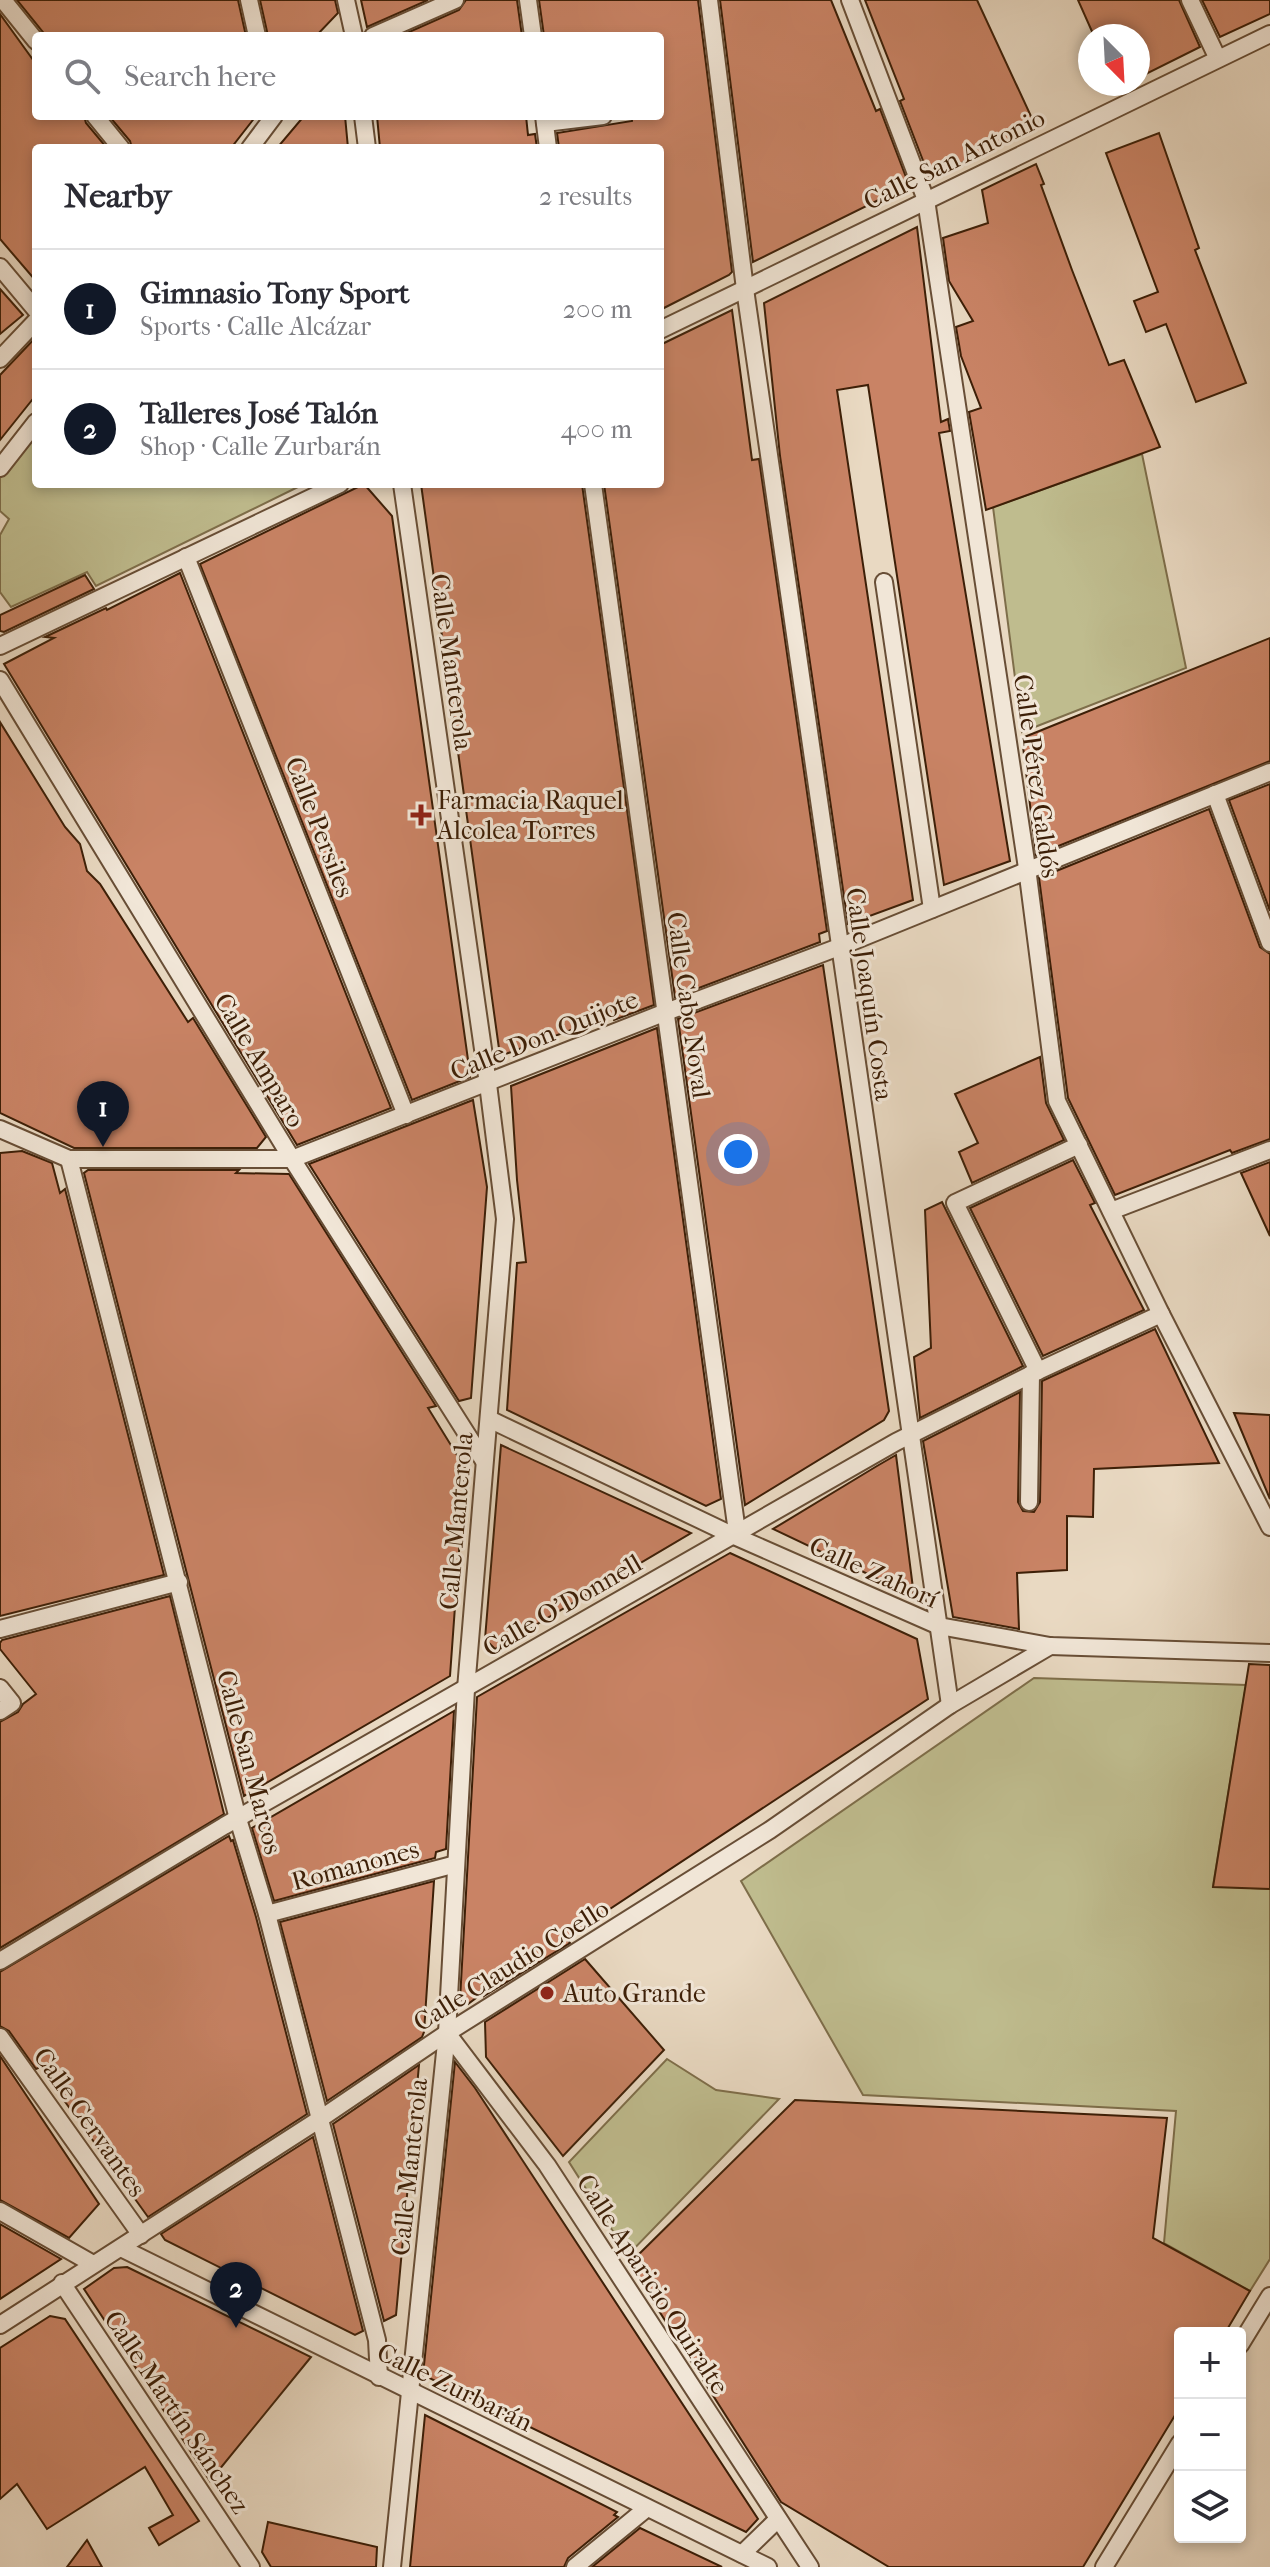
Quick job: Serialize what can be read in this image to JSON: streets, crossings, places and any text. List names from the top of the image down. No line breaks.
{"streets":{"street":["Calle San Antonio","Calle Manterola","Calle Pérez Galdós","Calle Persiles","Calle Joaquín Costa","Calle Cabo Noval","Calle Don Quijote","Calle Amparo","Calle Zahorí","Calle O'Donnell","Calle San Marcos","Romanones","Calle Claudio Coello","Calle Cervantes","Calle Aparicio Quiralte","Calle Zurbarán","Calle Martín Sánchez"]},"crossings":[["Calle San Antonio","Calle Pérez Galdós"],["Calle San Antonio","Calle Joaquín Costa"],["Calle Manterola","Calle Don Quijote"],["Calle Manterola","Calle Amparo"],["Calle Manterola","Calle Zahorí"],["Calle Manterola","Calle O'Donnell"],["Calle Manterola","Romanones"],["Calle Manterola","Calle Claudio Coello"],["Calle Manterola","Calle Aparicio Quiralte"],["Calle Manterola","Calle Zurbarán"],["Calle Pérez Galdós","Calle Don Quijote"],["Calle Pérez Galdós","Calle O'Donnell"],["Calle Persiles","Calle Don Quijote"],["Calle Joaquín Costa","Calle Don Quijote"],["Calle Joaquín Costa","Calle Zahorí"],["Calle Joaquín Costa","Calle O'Donnell"],["Calle Joaquín Costa","Calle Claudio Coello"],["Calle Cabo Noval","Calle Don Quijote"],["Calle Cabo Noval","Calle Zahorí"],["Calle Cabo Noval","Calle O'Donnell"],["Calle Don Quijote","Calle Amparo"],["Calle Zahorí","Calle O'Donnell"],["Calle Zahorí","Calle Claudio Coello"],["Calle O'Donnell","Calle San Marcos"],["Calle San Marcos","Romanones"],["Calle San Marcos","Calle Claudio Coello"],["Calle San Marcos","Calle Zurbarán"],["Calle Claudio Coello","Calle Cervantes"],["Calle Claudio Coello","Calle Aparicio Quiralte"],["Calle Claudio Coello","Calle Zurbarán"],["Calle Claudio Coello","Calle Martín Sánchez"]],"places":{"health":["Farmacia Raquel Alcolea Torres"],"other":["Auto Grande"]},"north":"bottom right","page":{"search":"Search here","heading":["Nearby","2 results"],"list":[{"mark":"1","name":"Gimnasio Tony Sport","note":"Sports · Calle Alcázar","value":"200 m"},{"mark":"2","name":"Talleres José Talón","note":"Shop · Calle Zurbarán","value":"400 m"}],"pins":["1","2"],"map_buttons":["+","−"]}}
